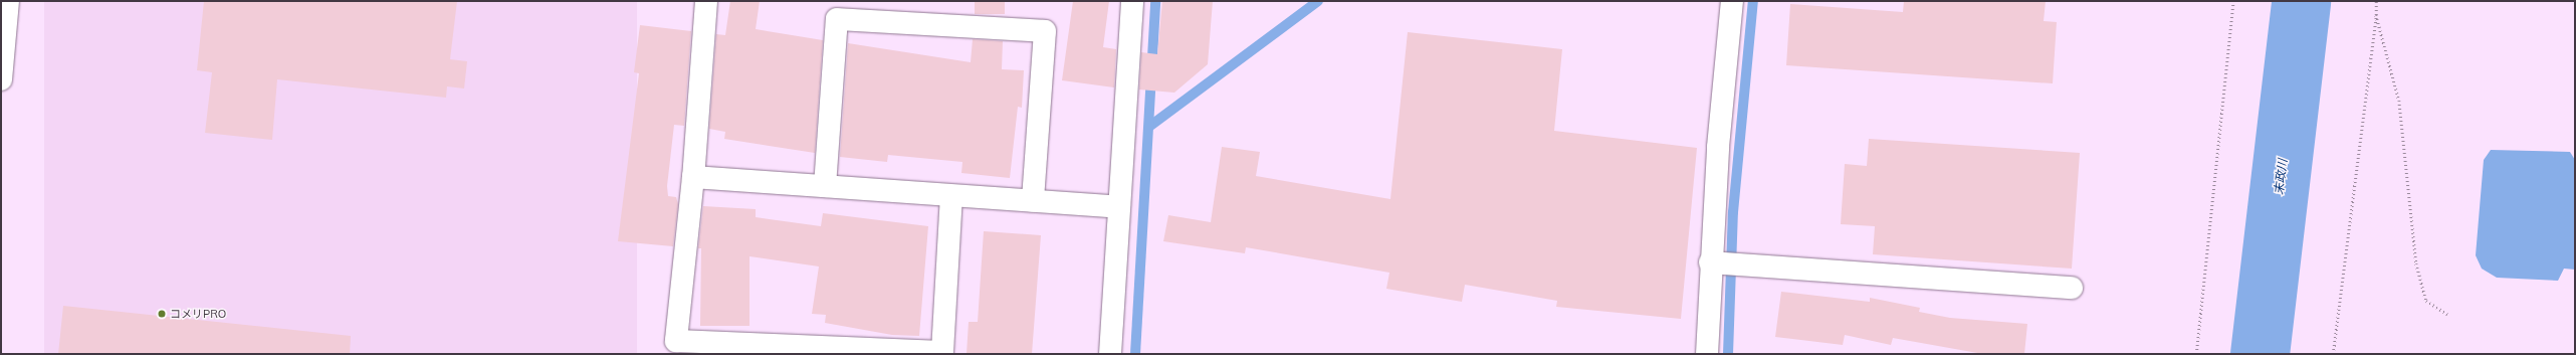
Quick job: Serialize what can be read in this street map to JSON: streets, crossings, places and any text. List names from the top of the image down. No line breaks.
{"water":["末政川"],"places":["コメリPRO"]}
